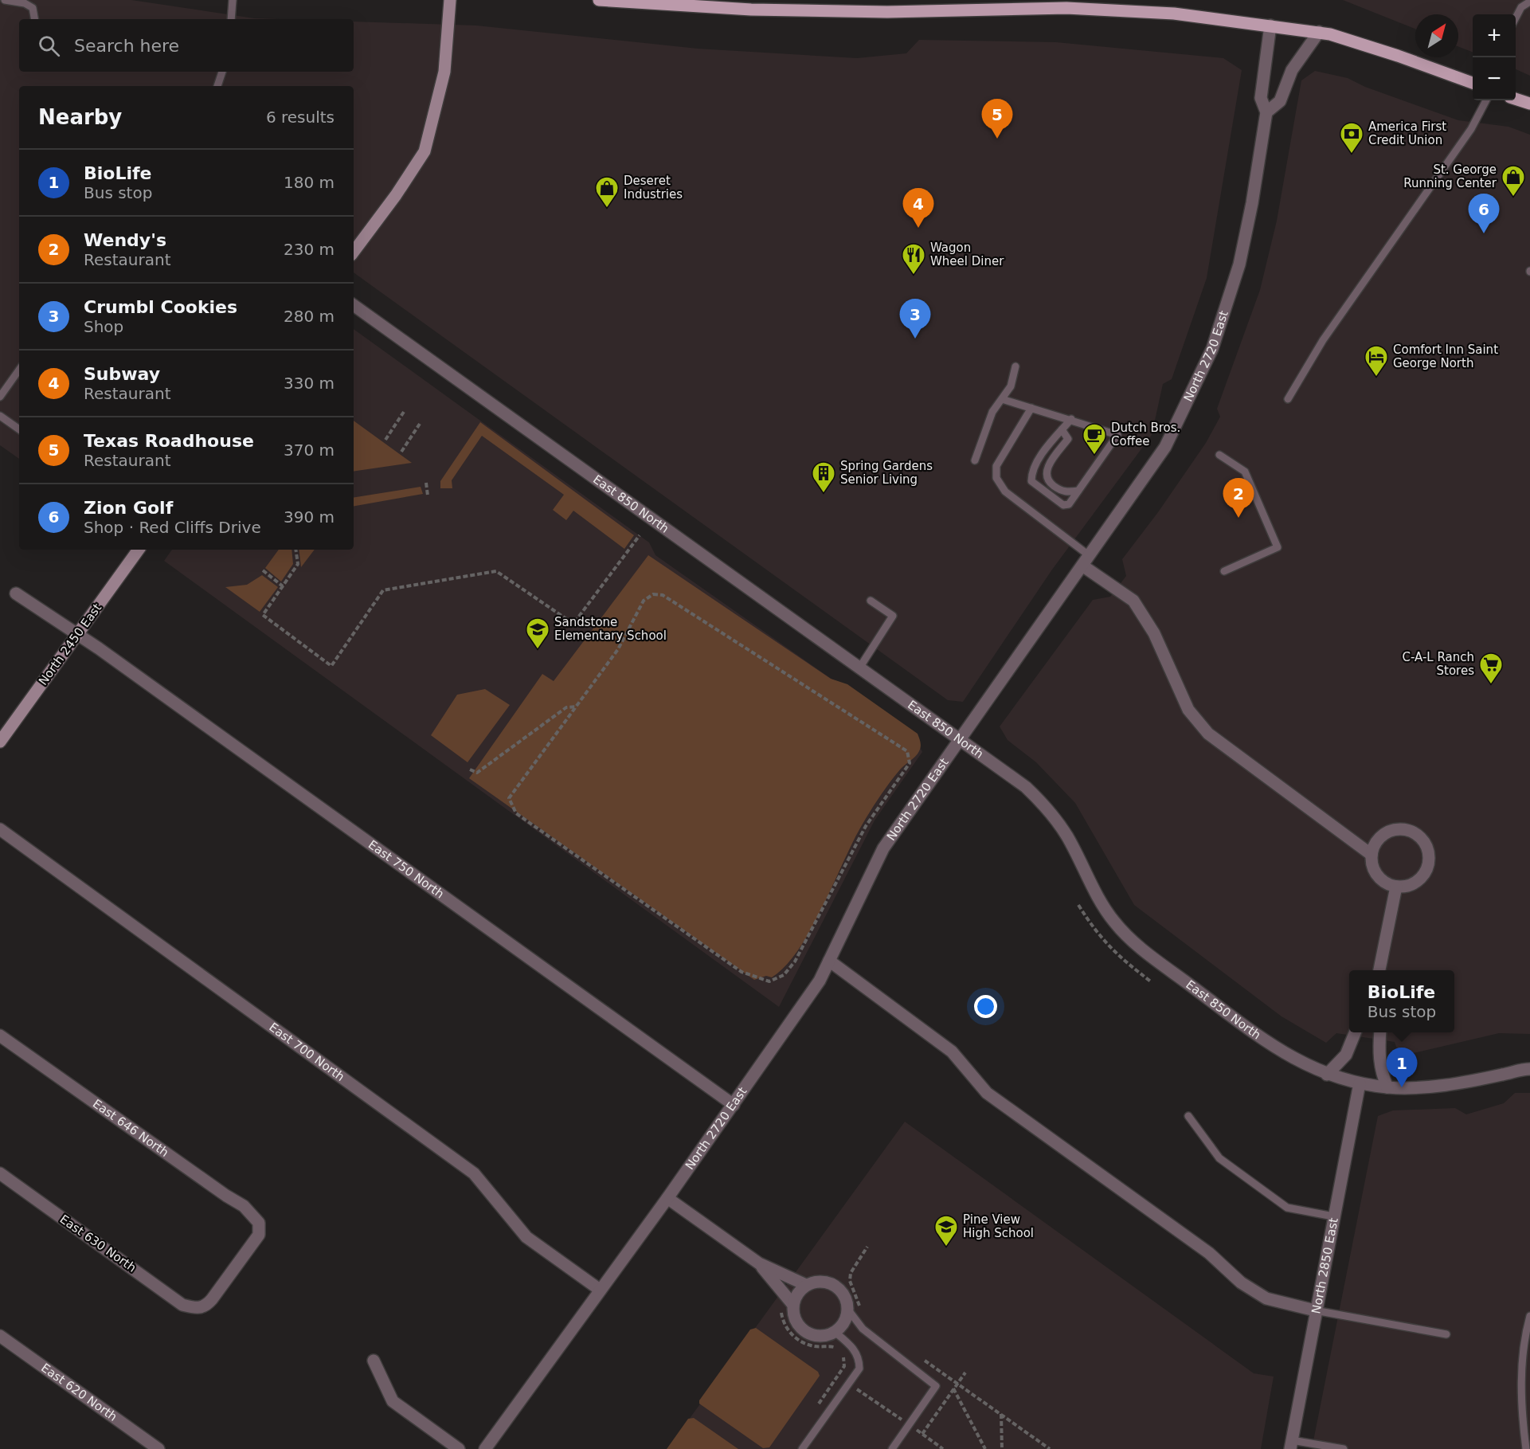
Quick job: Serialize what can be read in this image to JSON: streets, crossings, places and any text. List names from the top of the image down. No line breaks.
{"streets":{"street":["North 2720 East","East 850 North","North 2450 East","East 750 North","East 700 North","East 646 North","East 630 North","North 2850 East","East 620 North"]},"crossings":[["North 2720 East","East 850 North"],["North 2720 East","East 750 North"],["North 2720 East","East 700 North"],["East 850 North","North 2850 East"],["North 2450 East","East 750 North"],["East 646 North","East 630 North"]],"places":{"bank":["America First Credit Union"],"shop":["St. George Running Center","Deseret Industries"],"restaurant":["Wagon Wheel Diner"],"hotel":["Comfort Inn Saint George North"],"cafe":["Dutch Bros. Coffee"],"building":["Spring Gardens Senior Living"],"school or university":["Sandstone Elementary School","Pine View High School"],"supermarket":["C-A-L Ranch Stores"]},"north":"top right","page":{"map_buttons":["+","−"],"search":"Search here","heading":["Nearby","6 results"],"pins":["5","4","6","3","2","1"],"list":[{"mark":"1","name":"BioLife","note":"Bus stop","value":"180 m"},{"mark":"2","name":"Wendy's","note":"Restaurant","value":"230 m"},{"mark":"3","name":"Crumbl Cookies","note":"Shop","value":"280 m"},{"mark":"4","name":"Subway","note":"Restaurant","value":"330 m"},{"mark":"5","name":"Texas Roadhouse","note":"Restaurant","value":"370 m"},{"mark":"6","name":"Zion Golf","note":"Shop · Red Cliffs Drive","value":"390 m"}],"popup":["BioLife","Bus stop"]}}
